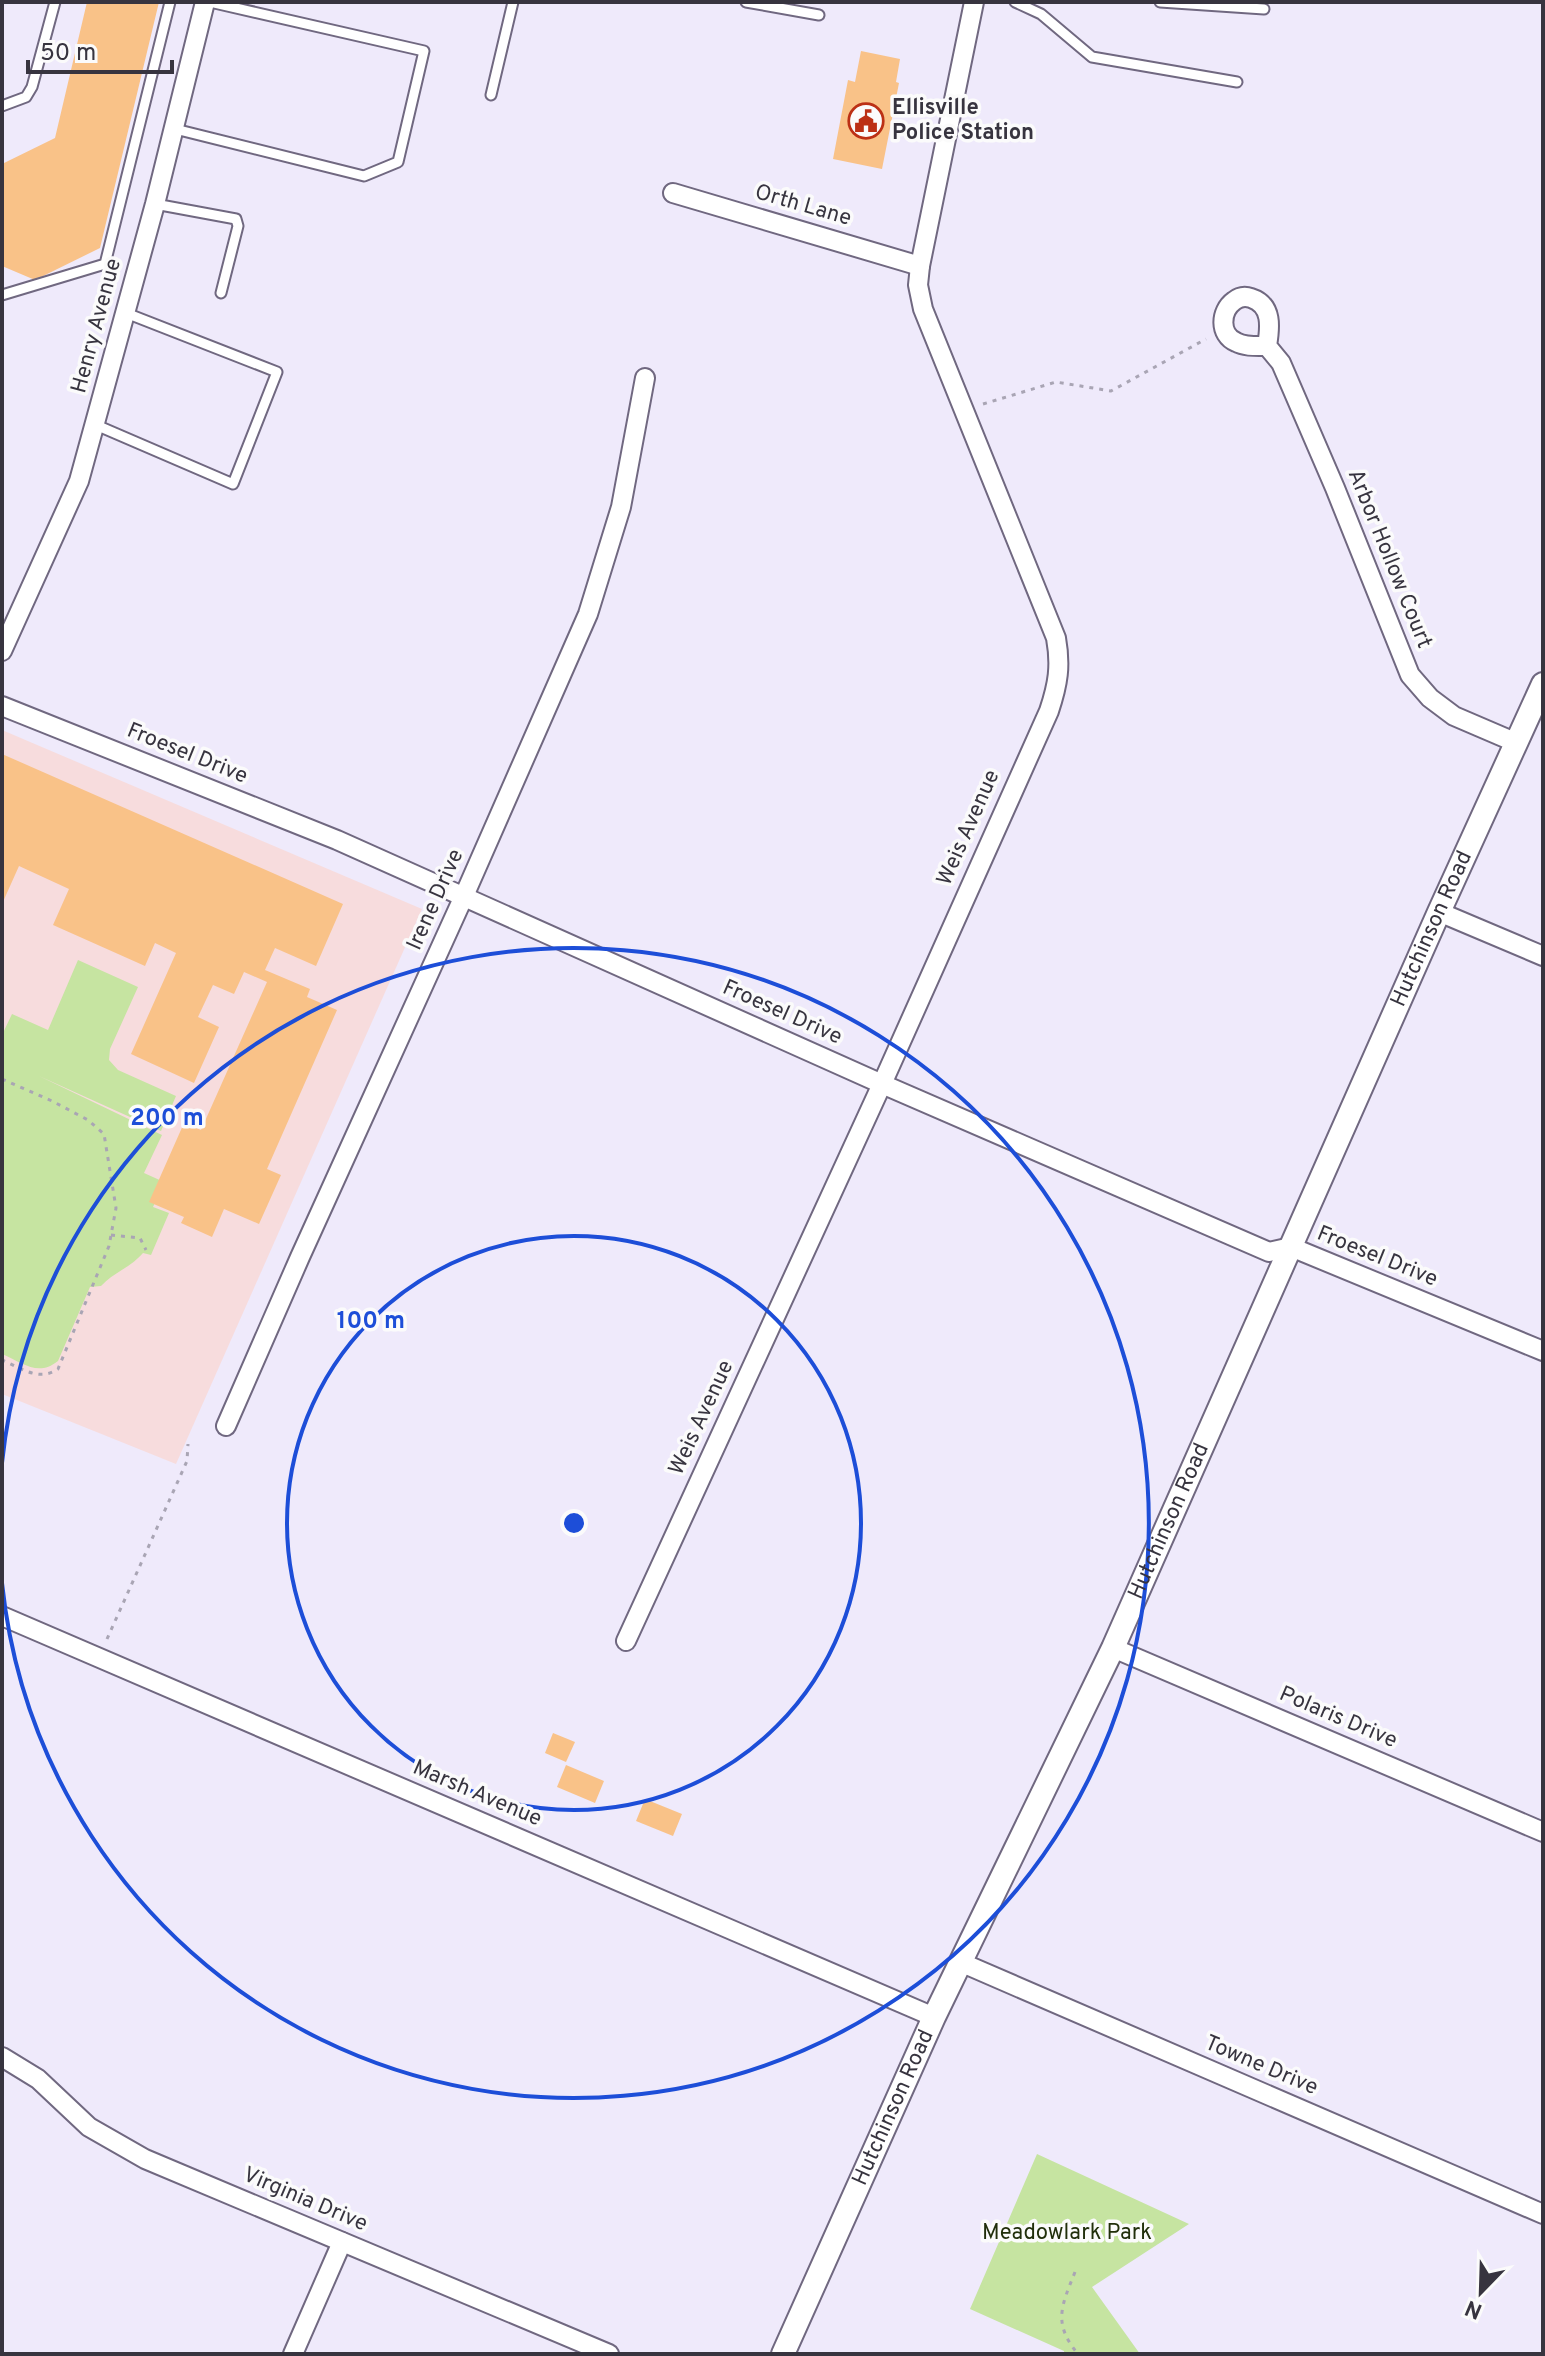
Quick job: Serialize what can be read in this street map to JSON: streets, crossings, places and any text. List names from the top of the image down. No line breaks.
{"streets":{"street":["Orth Lane","Henry Avenue","Arbor Hollow Court","Froesel Drive","Weis Avenue","Irene Drive","Hutchinson Road","Polaris Drive","Marsh Avenue","Towne Drive","Virginia Drive"]},"crossings":[["Orth Lane","Weis Avenue"],["Arbor Hollow Court","Hutchinson Road"],["Froesel Drive","Weis Avenue"],["Froesel Drive","Irene Drive"],["Froesel Drive","Hutchinson Road"],["Hutchinson Road","Polaris Drive"],["Hutchinson Road","Marsh Avenue"],["Hutchinson Road","Towne Drive"]],"parks":["Meadowlark Park"],"places":{"public building":["Ellisville Police Station"]},"scale_bar":"50 m","north":"bottom left","rings":["200 m","100 m"]}
